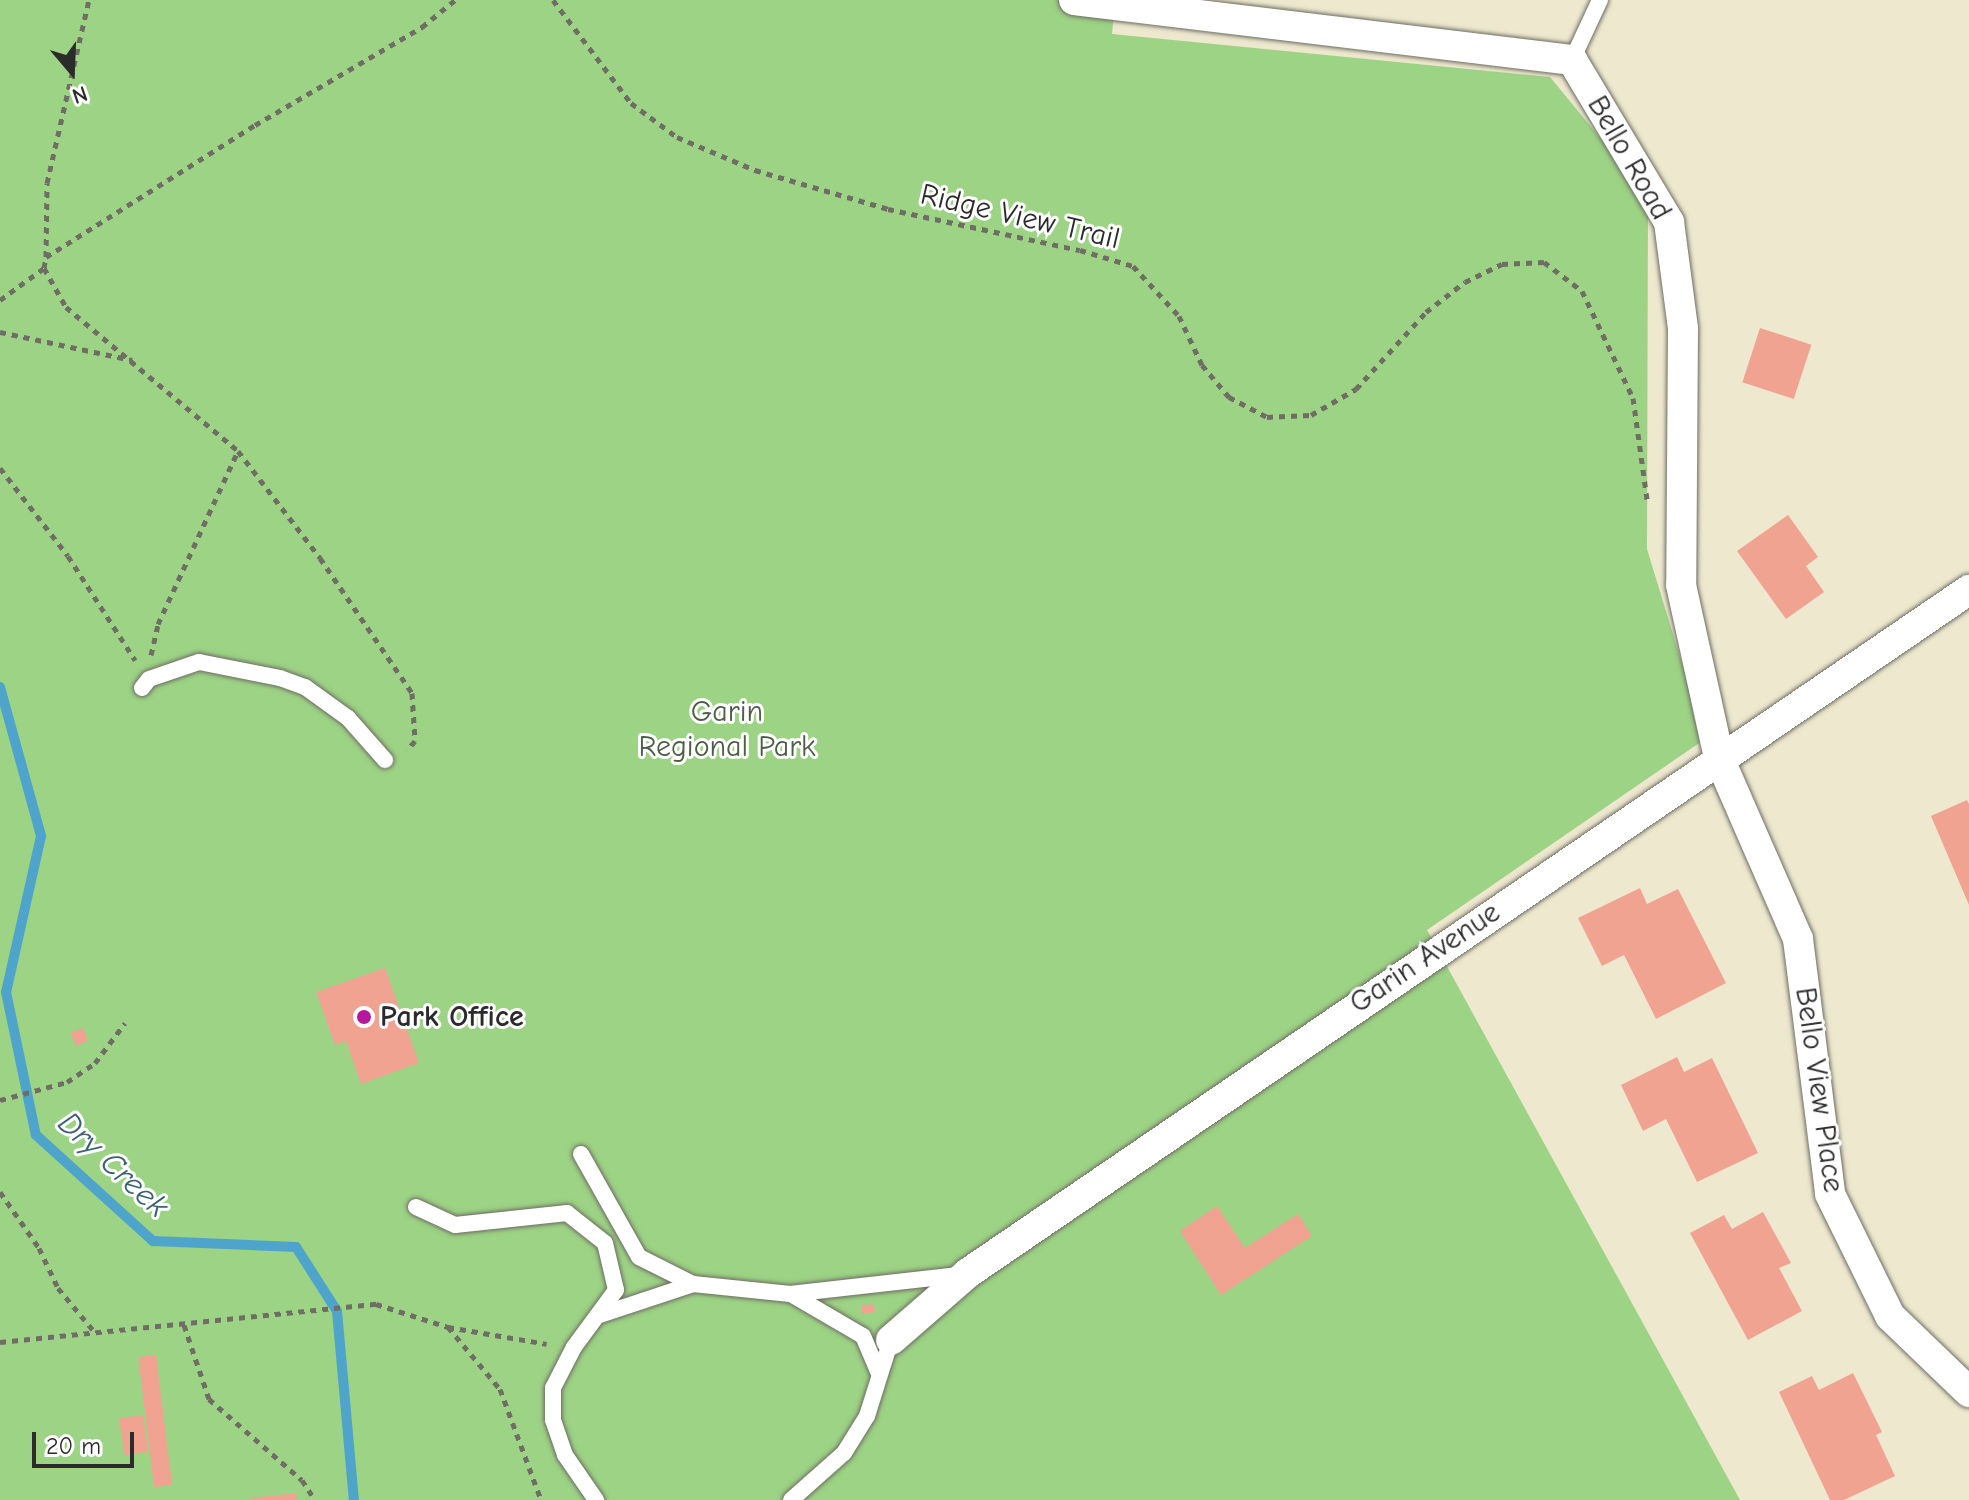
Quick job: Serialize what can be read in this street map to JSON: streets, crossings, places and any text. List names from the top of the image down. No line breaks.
{"streets":{"street":["Bello Road","Garin Avenue","Bello View Place"],"path":["Ridge View Trail"]},"crossings":[["Bello Road","Garin Avenue"],["Bello Road","Bello View Place"],["Garin Avenue","Bello View Place"]],"water":["Dry Creek"],"parks":["Garin Regional Park"],"places":["Park Office"],"scale_bar":"20 m","north":"bottom"}
